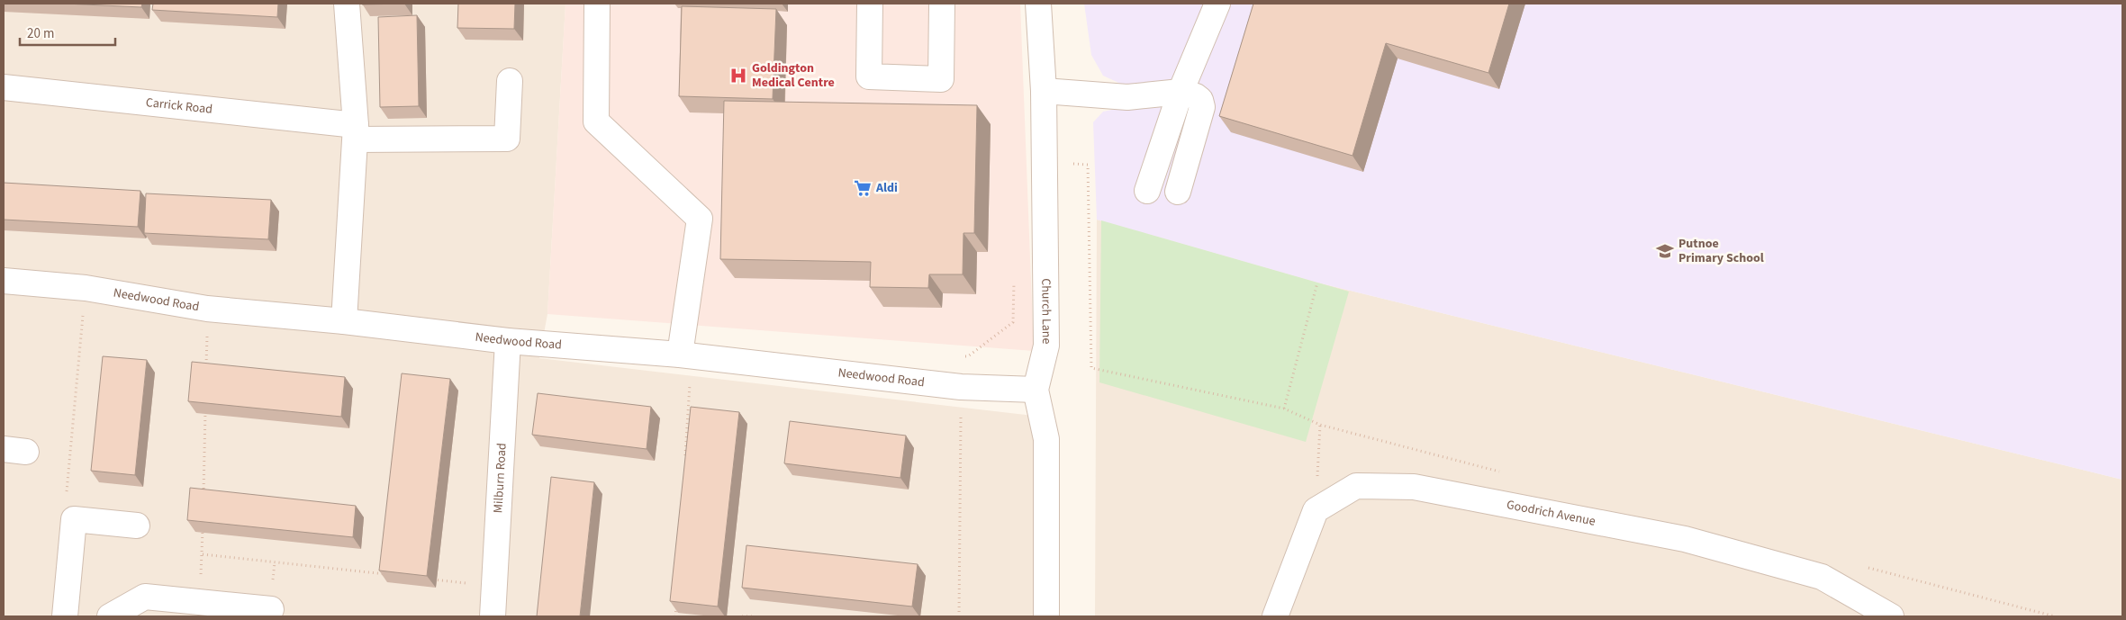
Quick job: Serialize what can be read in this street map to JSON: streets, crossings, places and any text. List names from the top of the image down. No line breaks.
{"streets":{"street":["Carrick Road","Needwood Road","Church Lane","Milburn Road","Goodrich Avenue"]},"crossings":[["Needwood Road","Church Lane"],["Needwood Road","Milburn Road"]],"places":{"hospital":["Goldington Medical Centre"],"supermarket":["Aldi"],"school or university":["Putnoe Primary School"]},"scale_bar":"20 m"}
